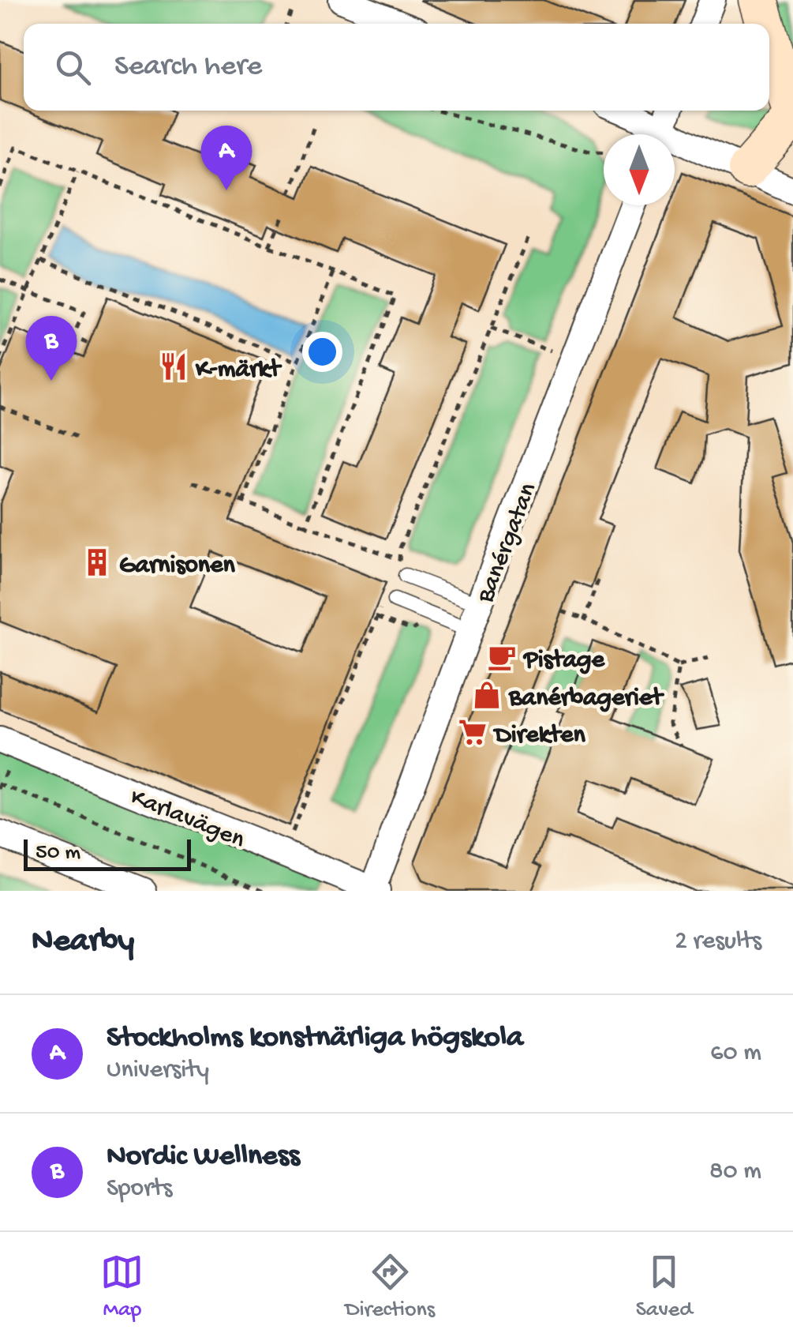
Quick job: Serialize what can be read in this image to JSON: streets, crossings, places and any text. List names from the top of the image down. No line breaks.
{"streets":{"street":["Banérgatan","Karlavägen"]},"crossings":[["Banérgatan","Karlavägen"]],"places":{"restaurant":["K-märkt"],"building":["Garnisonen"],"cafe":["Pistage"],"shop":["Banérbageriet"],"supermarket":["Direkten"]},"scale_bar":"50 m","north":"bottom","page":{"search":"Search here","pins":["A","B"],"scale":"50 m","heading":["Nearby","2 results"],"list":[{"mark":"A","name":"Stockholms konstnärliga högskola","note":"University","value":"60 m"},{"mark":"B","name":"Nordic Wellness","note":"Sports","value":"80 m"}],"nav":["Map","Directions","Saved"]}}
